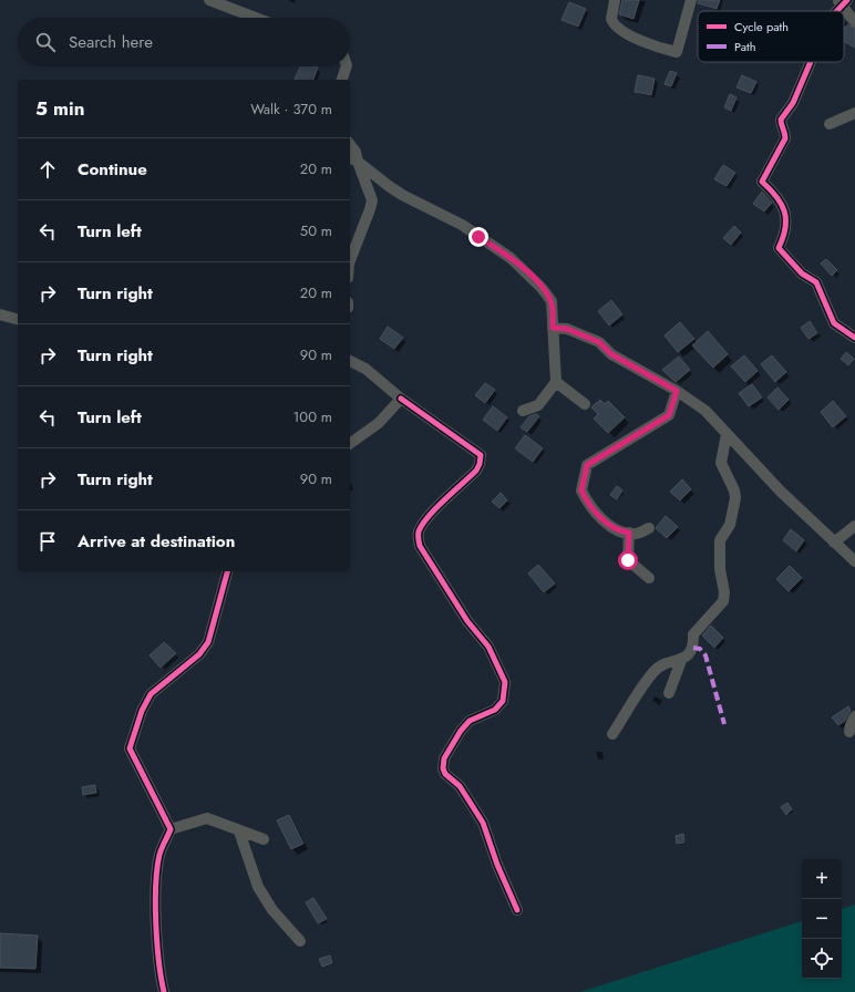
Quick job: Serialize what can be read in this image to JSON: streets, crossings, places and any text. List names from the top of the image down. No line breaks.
{"legend":["Cycle path","Path"],"page":{"search":"Search here","heading":["5 min","Walk · 370 m"],"list":[["Continue","20 m"],["Turn left","50 m"],["Turn right","20 m"],["Turn right","90 m"],["Turn left","100 m"],["Turn right","90 m"],"Arrive at destination"],"map_buttons":["+","−"]}}
